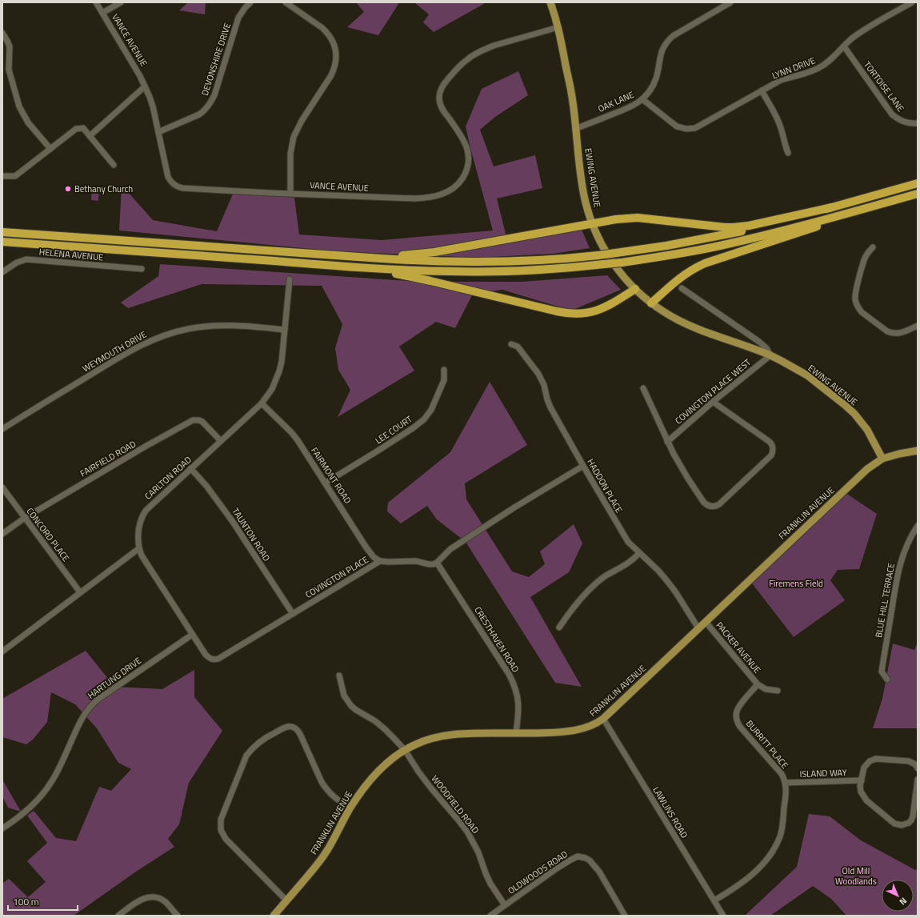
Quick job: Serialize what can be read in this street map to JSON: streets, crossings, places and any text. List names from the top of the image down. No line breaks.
{"streets":{"main road":["EWING AVENUE","FRANKLIN AVENUE"],"street":["VANCE AVENUE","DEVONSHIRE DRIVE","LYNN DRIVE","TORTOISE LANE","OAK LANE","HELENA AVENUE","WEYMOUTH DRIVE","COVINGTON PLACE WEST","LEE COURT","FAIRFIELD ROAD","FAIRMONT ROAD","CARLTON ROAD","HADDON PLACE","CONCORD PLACE","TAUNTON ROAD","COVINGTON PLACE","BLUE HILL TERRACE","CRESTHAVEN ROAD","PACKER AVENUE","HARTUNG DRIVE","BURRITT PLACE","ISLAND WAY","WOODFIELD ROAD","LAWLINS ROAD","OLDWOODS ROAD"]},"crossings":[["VANCE AVENUE","DEVONSHIRE DRIVE"],["VANCE AVENUE","EWING AVENUE"],["LYNN DRIVE","TORTOISE LANE"],["LYNN DRIVE","OAK LANE"],["OAK LANE","EWING AVENUE"],["EWING AVENUE","COVINGTON PLACE WEST"],["EWING AVENUE","FRANKLIN AVENUE"],["WEYMOUTH DRIVE","CARLTON ROAD"],["LEE COURT","FAIRMONT ROAD"],["FAIRFIELD ROAD","CARLTON ROAD"],["FAIRFIELD ROAD","CONCORD PLACE"],["FAIRMONT ROAD","CARLTON ROAD"],["FAIRMONT ROAD","COVINGTON PLACE"],["CARLTON ROAD","TAUNTON ROAD"],["HADDON PLACE","FRANKLIN AVENUE"],["FRANKLIN AVENUE","CRESTHAVEN ROAD"],["FRANKLIN AVENUE","PACKER AVENUE"],["FRANKLIN AVENUE","WOODFIELD ROAD"],["FRANKLIN AVENUE","LAWLINS ROAD"],["TAUNTON ROAD","COVINGTON PLACE"],["COVINGTON PLACE","CRESTHAVEN ROAD"],["COVINGTON PLACE","HARTUNG DRIVE"],["PACKER AVENUE","BURRITT PLACE"],["BURRITT PLACE","ISLAND WAY"],["BURRITT PLACE","LAWLINS ROAD"],["WOODFIELD ROAD","OLDWOODS ROAD"]],"parks":["Firemens Field","Old Mill Woodlands"],"places":["Bethany Church"],"scale_bar":"100 m","north":"bottom right"}
